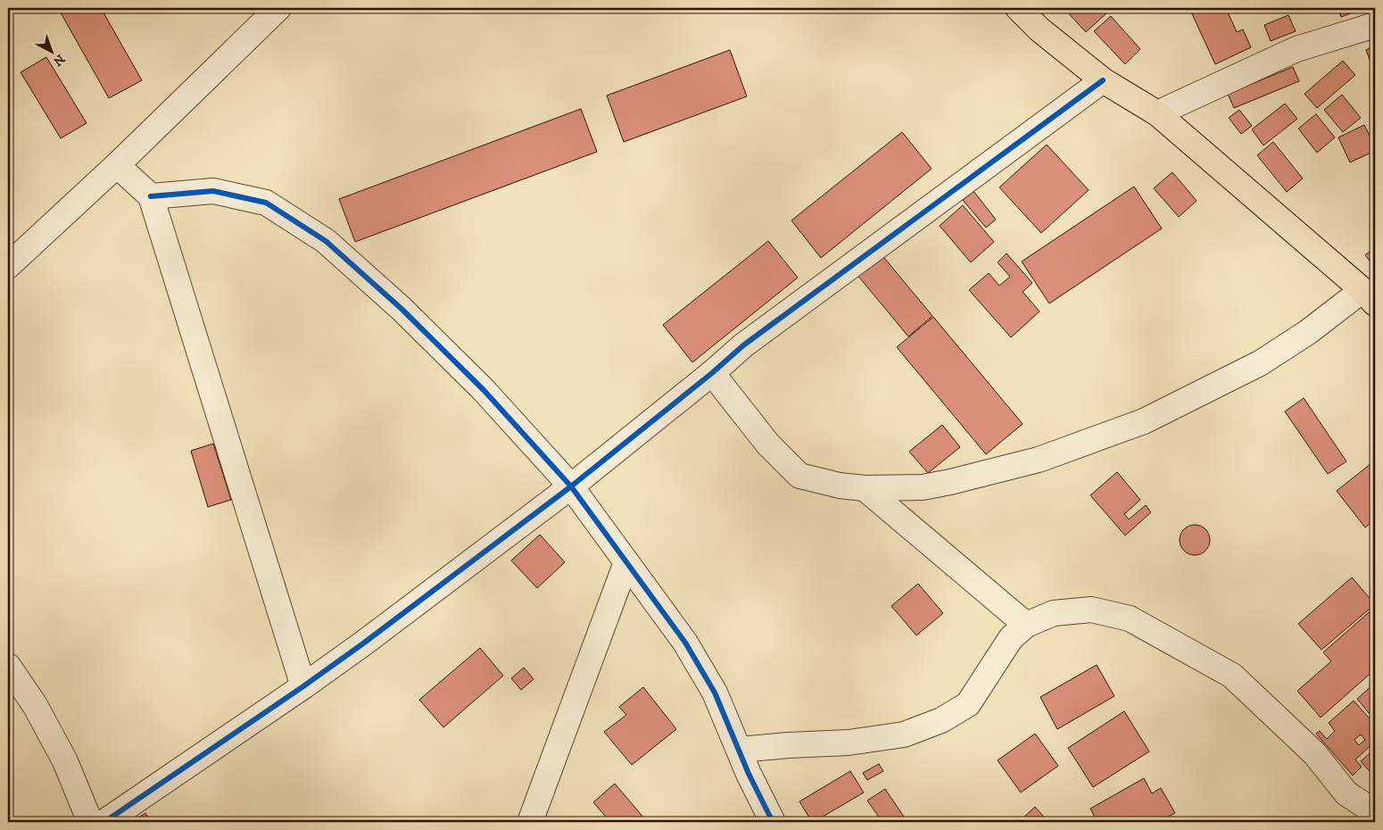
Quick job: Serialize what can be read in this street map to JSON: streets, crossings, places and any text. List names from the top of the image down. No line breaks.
{"north":"bottom right"}
